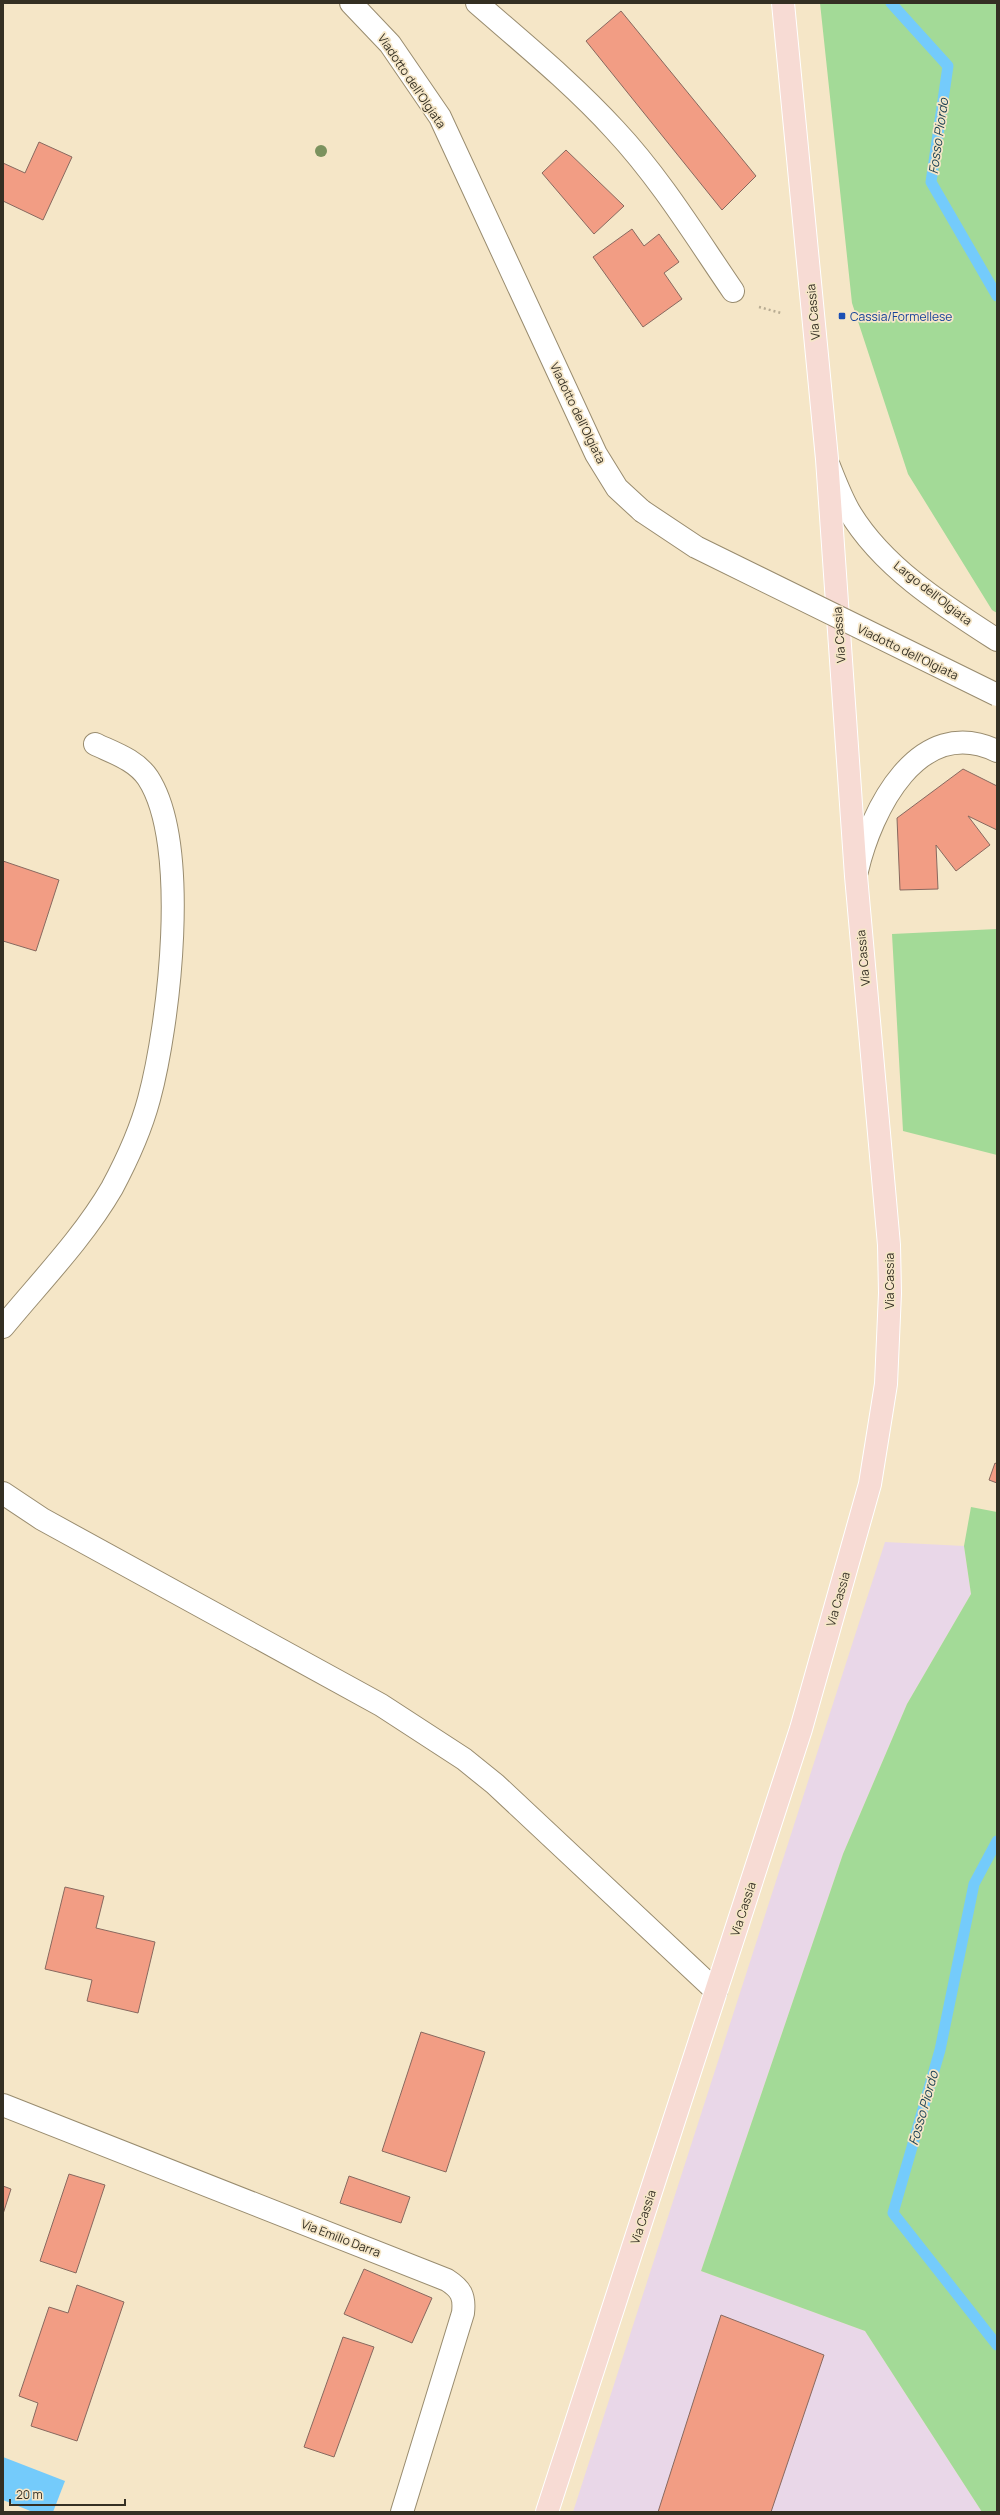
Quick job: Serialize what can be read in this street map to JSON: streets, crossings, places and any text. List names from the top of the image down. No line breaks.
{"streets":{"main road":["Via Cassia"],"street":["Viadotto dell'Olgiata","Largo dell'Olgiata","Via Emilio Darra"]},"crossings":[["Via Cassia","Largo dell'Olgiata"]],"water":["Fosso Piordo"],"places":{"transit":["Cassia/Formellese"]},"scale_bar":"20 m"}
